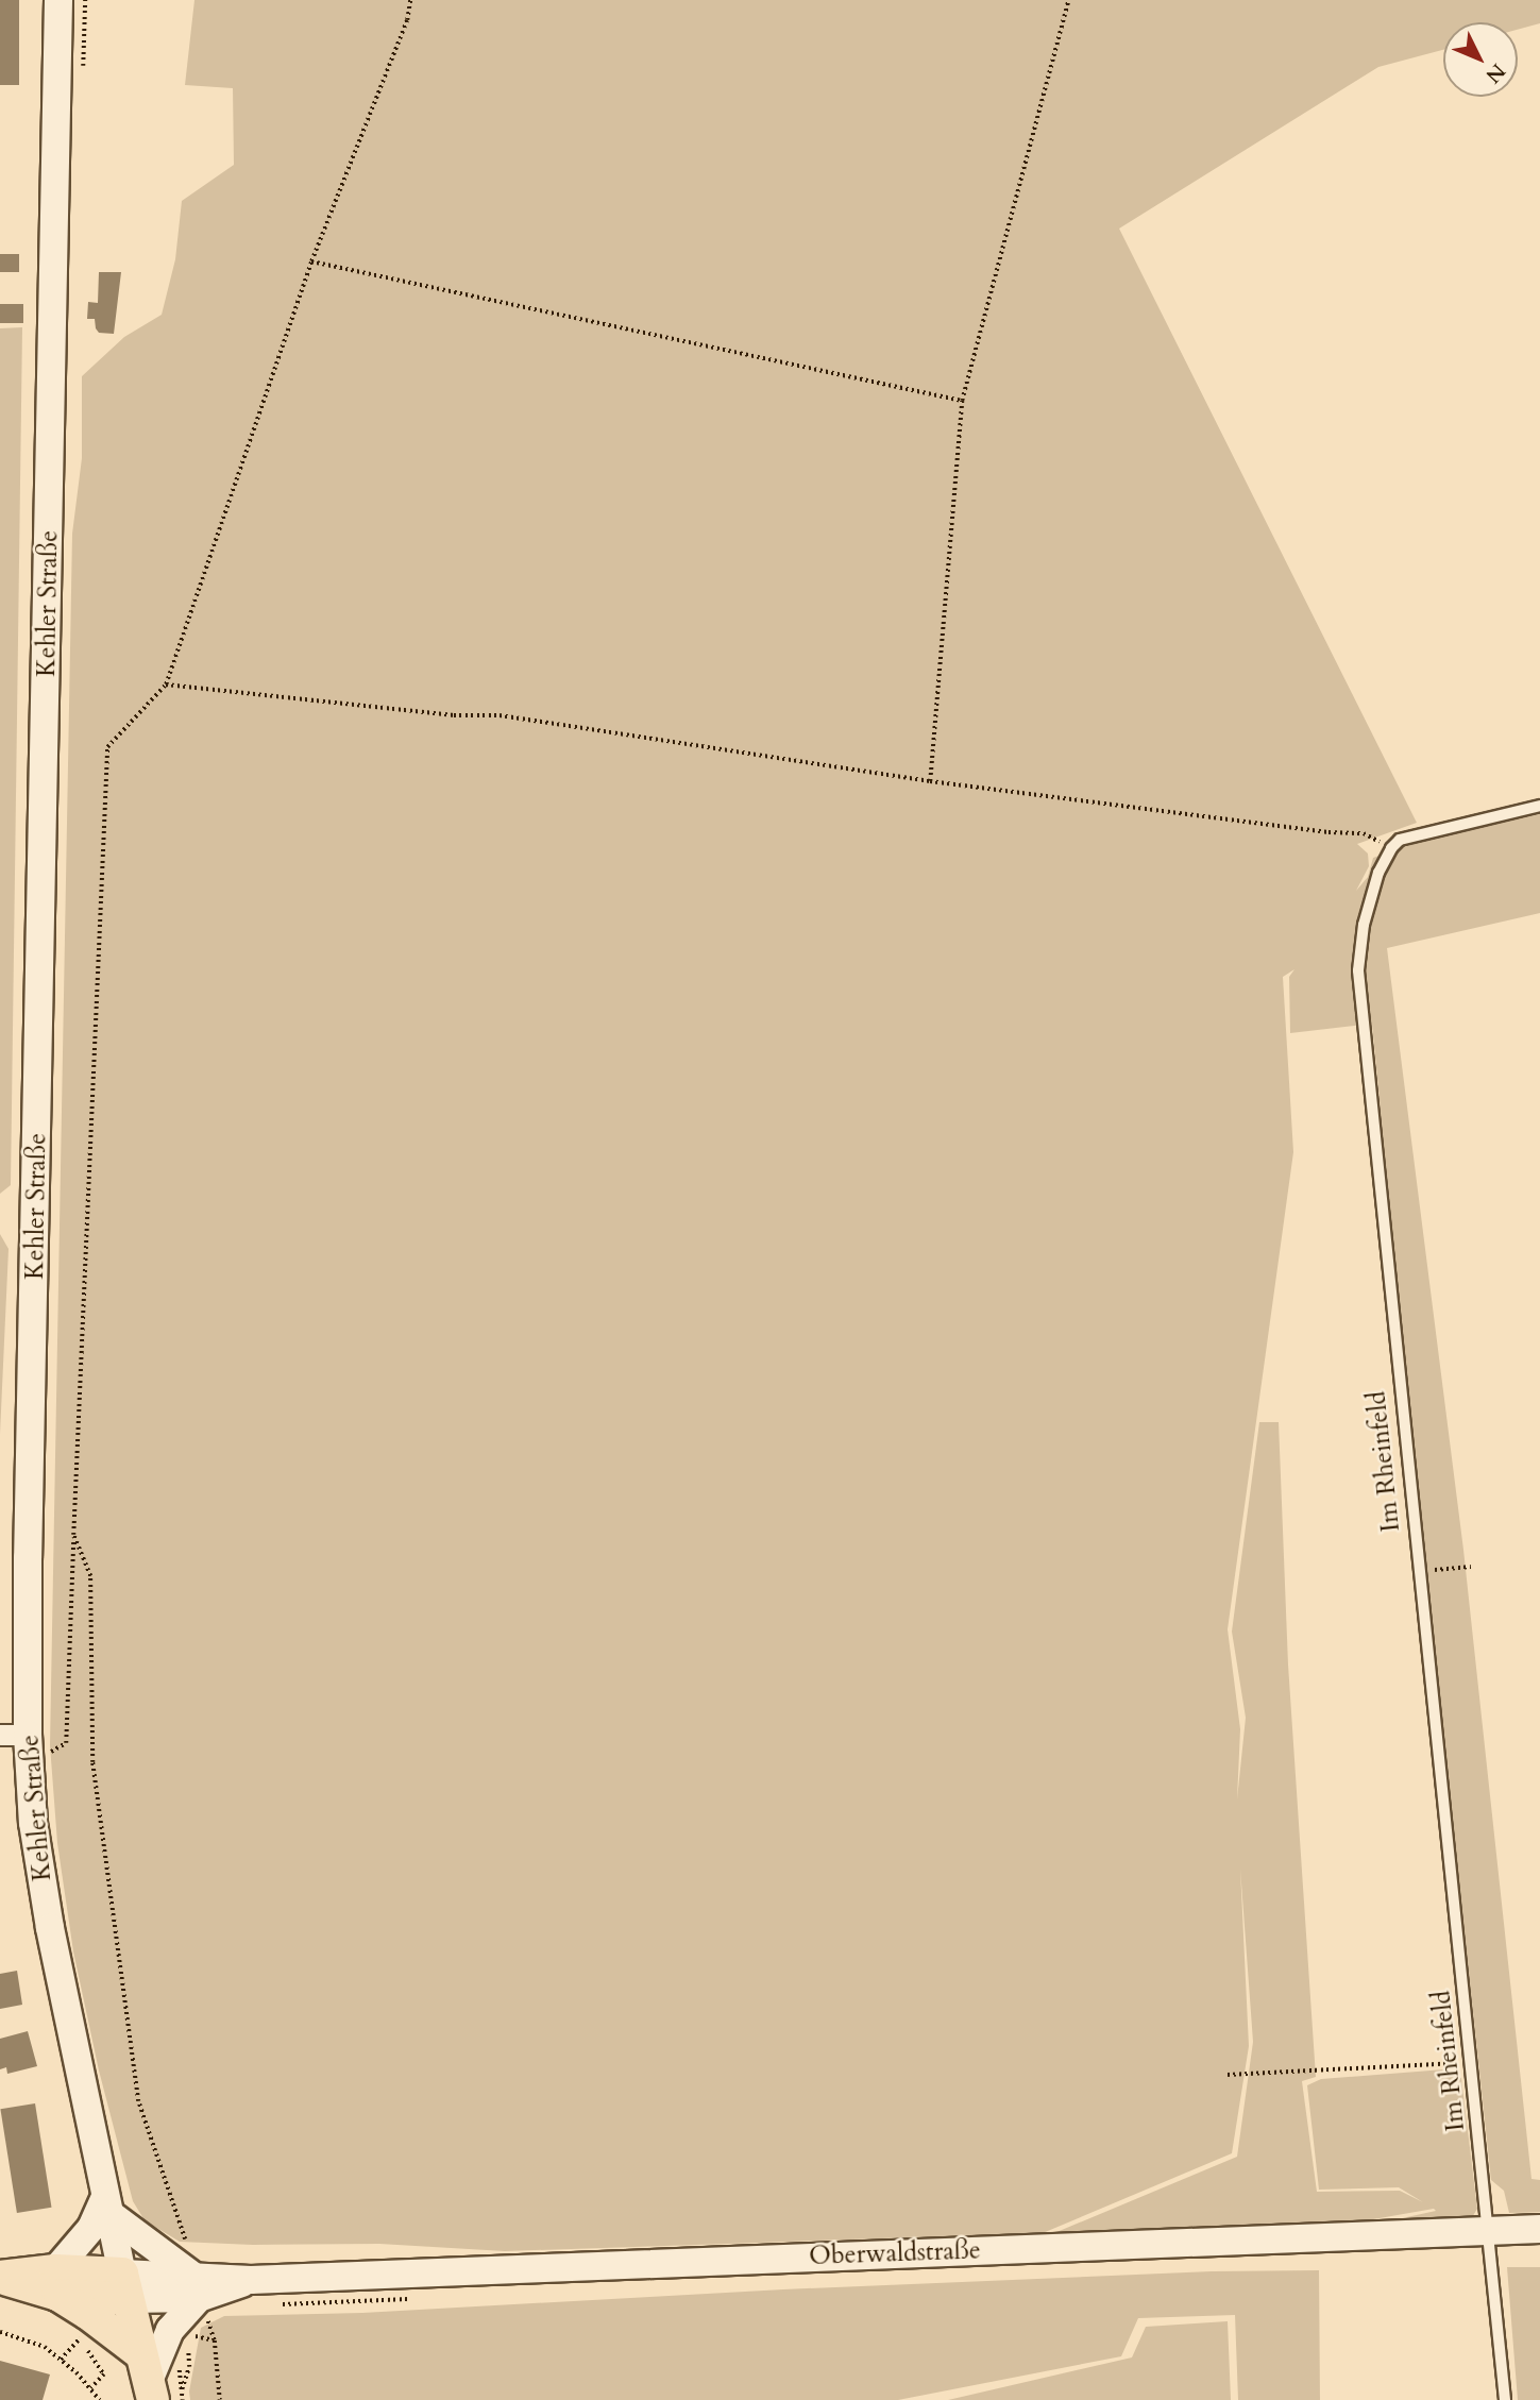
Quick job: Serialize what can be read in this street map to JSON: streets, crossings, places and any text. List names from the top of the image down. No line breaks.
{"streets":{"main road":["Kehler Straße","Oberwaldstraße"],"lane":["Im Rheinfeld"]},"crossings":[["Kehler Straße","Oberwaldstraße"],["Im Rheinfeld","Oberwaldstraße"]],"north":"bottom right"}
